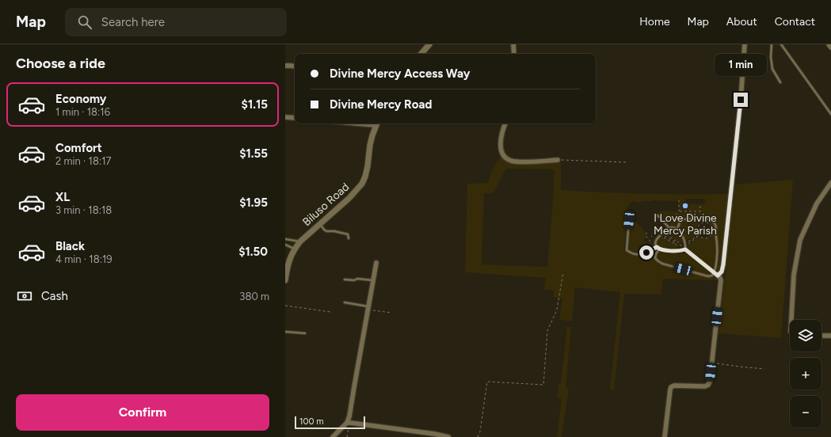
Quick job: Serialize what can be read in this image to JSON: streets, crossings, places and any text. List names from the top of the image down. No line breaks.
{"streets":{"street":["Biluso Road"]},"places":["I Love Divine Mercy Parish"],"scale_bar":"100 m","page":{"header":"Map","search":"Search here","nav":["Home","Map","About","Contact"],"heading":"Choose a ride","bubble":"1 min","banner":["Divine Mercy Access Way","Divine Mercy Road"],"list":[{"name":"Economy","note":"1 min · 18:16","value":"$1.15"},{"name":"Comfort","note":"2 min · 18:17","value":"$1.55"},{"name":"XL","note":"3 min · 18:18","value":"$1.95"},{"name":"Black","note":"4 min · 18:19","value":"$1.50"}],"pay":["Cash","380 m"],"map_buttons":["+","−"],"buttons":"Confirm","scale":"100 m"}}
